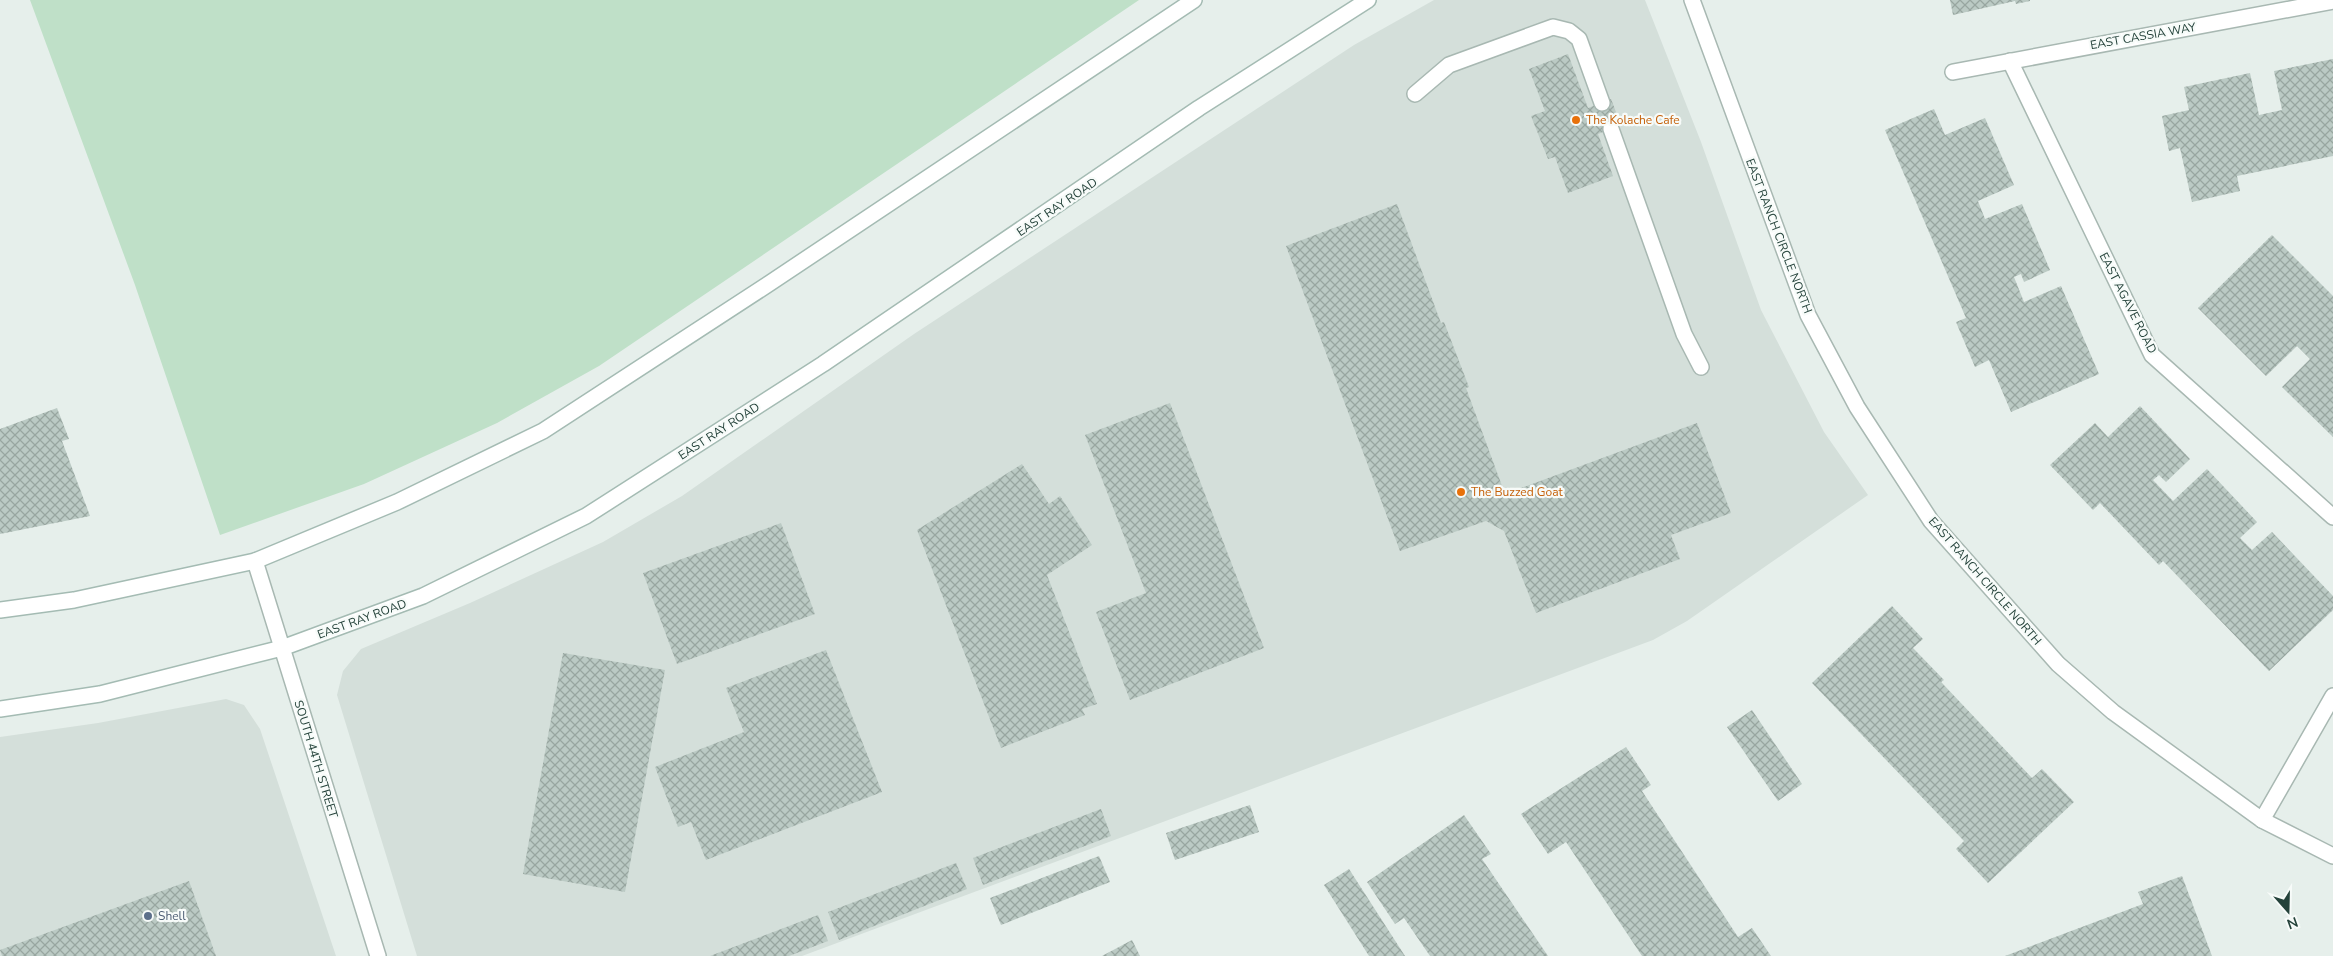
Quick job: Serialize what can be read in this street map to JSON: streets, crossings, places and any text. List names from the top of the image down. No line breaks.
{"streets":{"main road":["EAST CASSIA WAY","EAST RAY ROAD","EAST RANCH CIRCLE NORTH","EAST AGAVE ROAD","SOUTH 44TH STREET"]},"crossings":[["EAST CASSIA WAY","EAST AGAVE ROAD"],["EAST RAY ROAD","SOUTH 44TH STREET"]],"places":["The Kolache Cafe","The Buzzed Goat","Shell"],"north":"bottom"}
